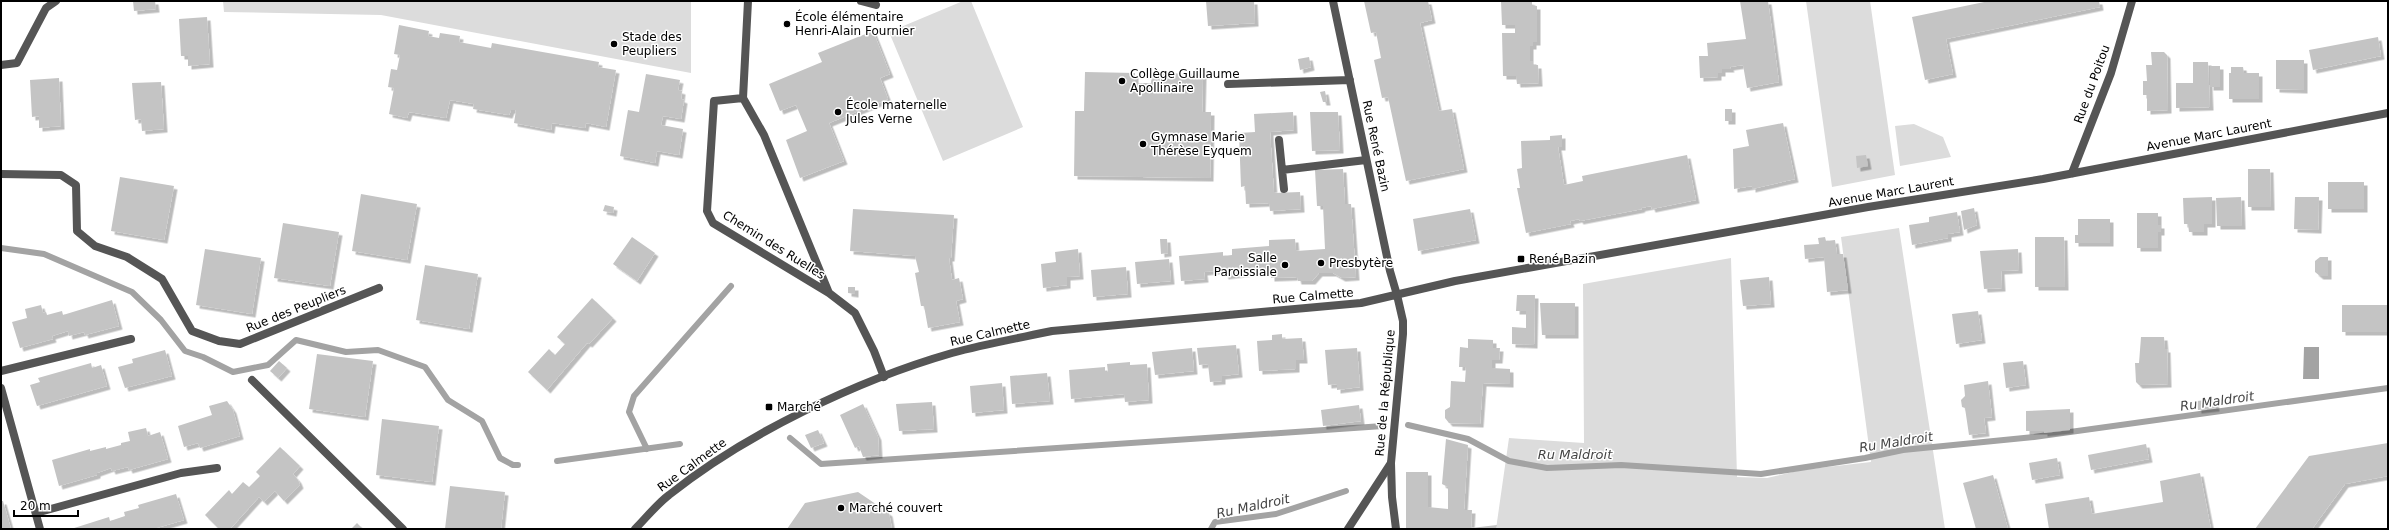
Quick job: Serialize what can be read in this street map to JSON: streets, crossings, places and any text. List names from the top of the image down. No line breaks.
{"streets":{"street":["Rue du Poitou","Avenue Marc Laurent","Rue René Bazin","Chemin des Ruelles","Rue Calmette","Rue des Peupliers","Rue de la République"]},"crossings":[["Rue du Poitou","Avenue Marc Laurent"],["Avenue Marc Laurent","Rue René Bazin"],["Avenue Marc Laurent","Rue Calmette"],["Avenue Marc Laurent","Rue de la République"],["Rue René Bazin","Rue Calmette"],["Rue René Bazin","Rue de la République"],["Chemin des Ruelles","Rue Calmette"],["Rue Calmette","Rue de la République"]],"water":["Ru Maldroit"],"places":{"other":["École élémentaire Henri-Alain Fournier","Stade des Peupliers","Collège Guillaume Apollinaire","École maternelle Jules Verne","Gymnase Marie Thérèse Eyquem","Presbytère","Salle Paroissiale","Marché couvert"],"transit":["René Bazin","Marché"]},"scale_bar":"20 m"}
